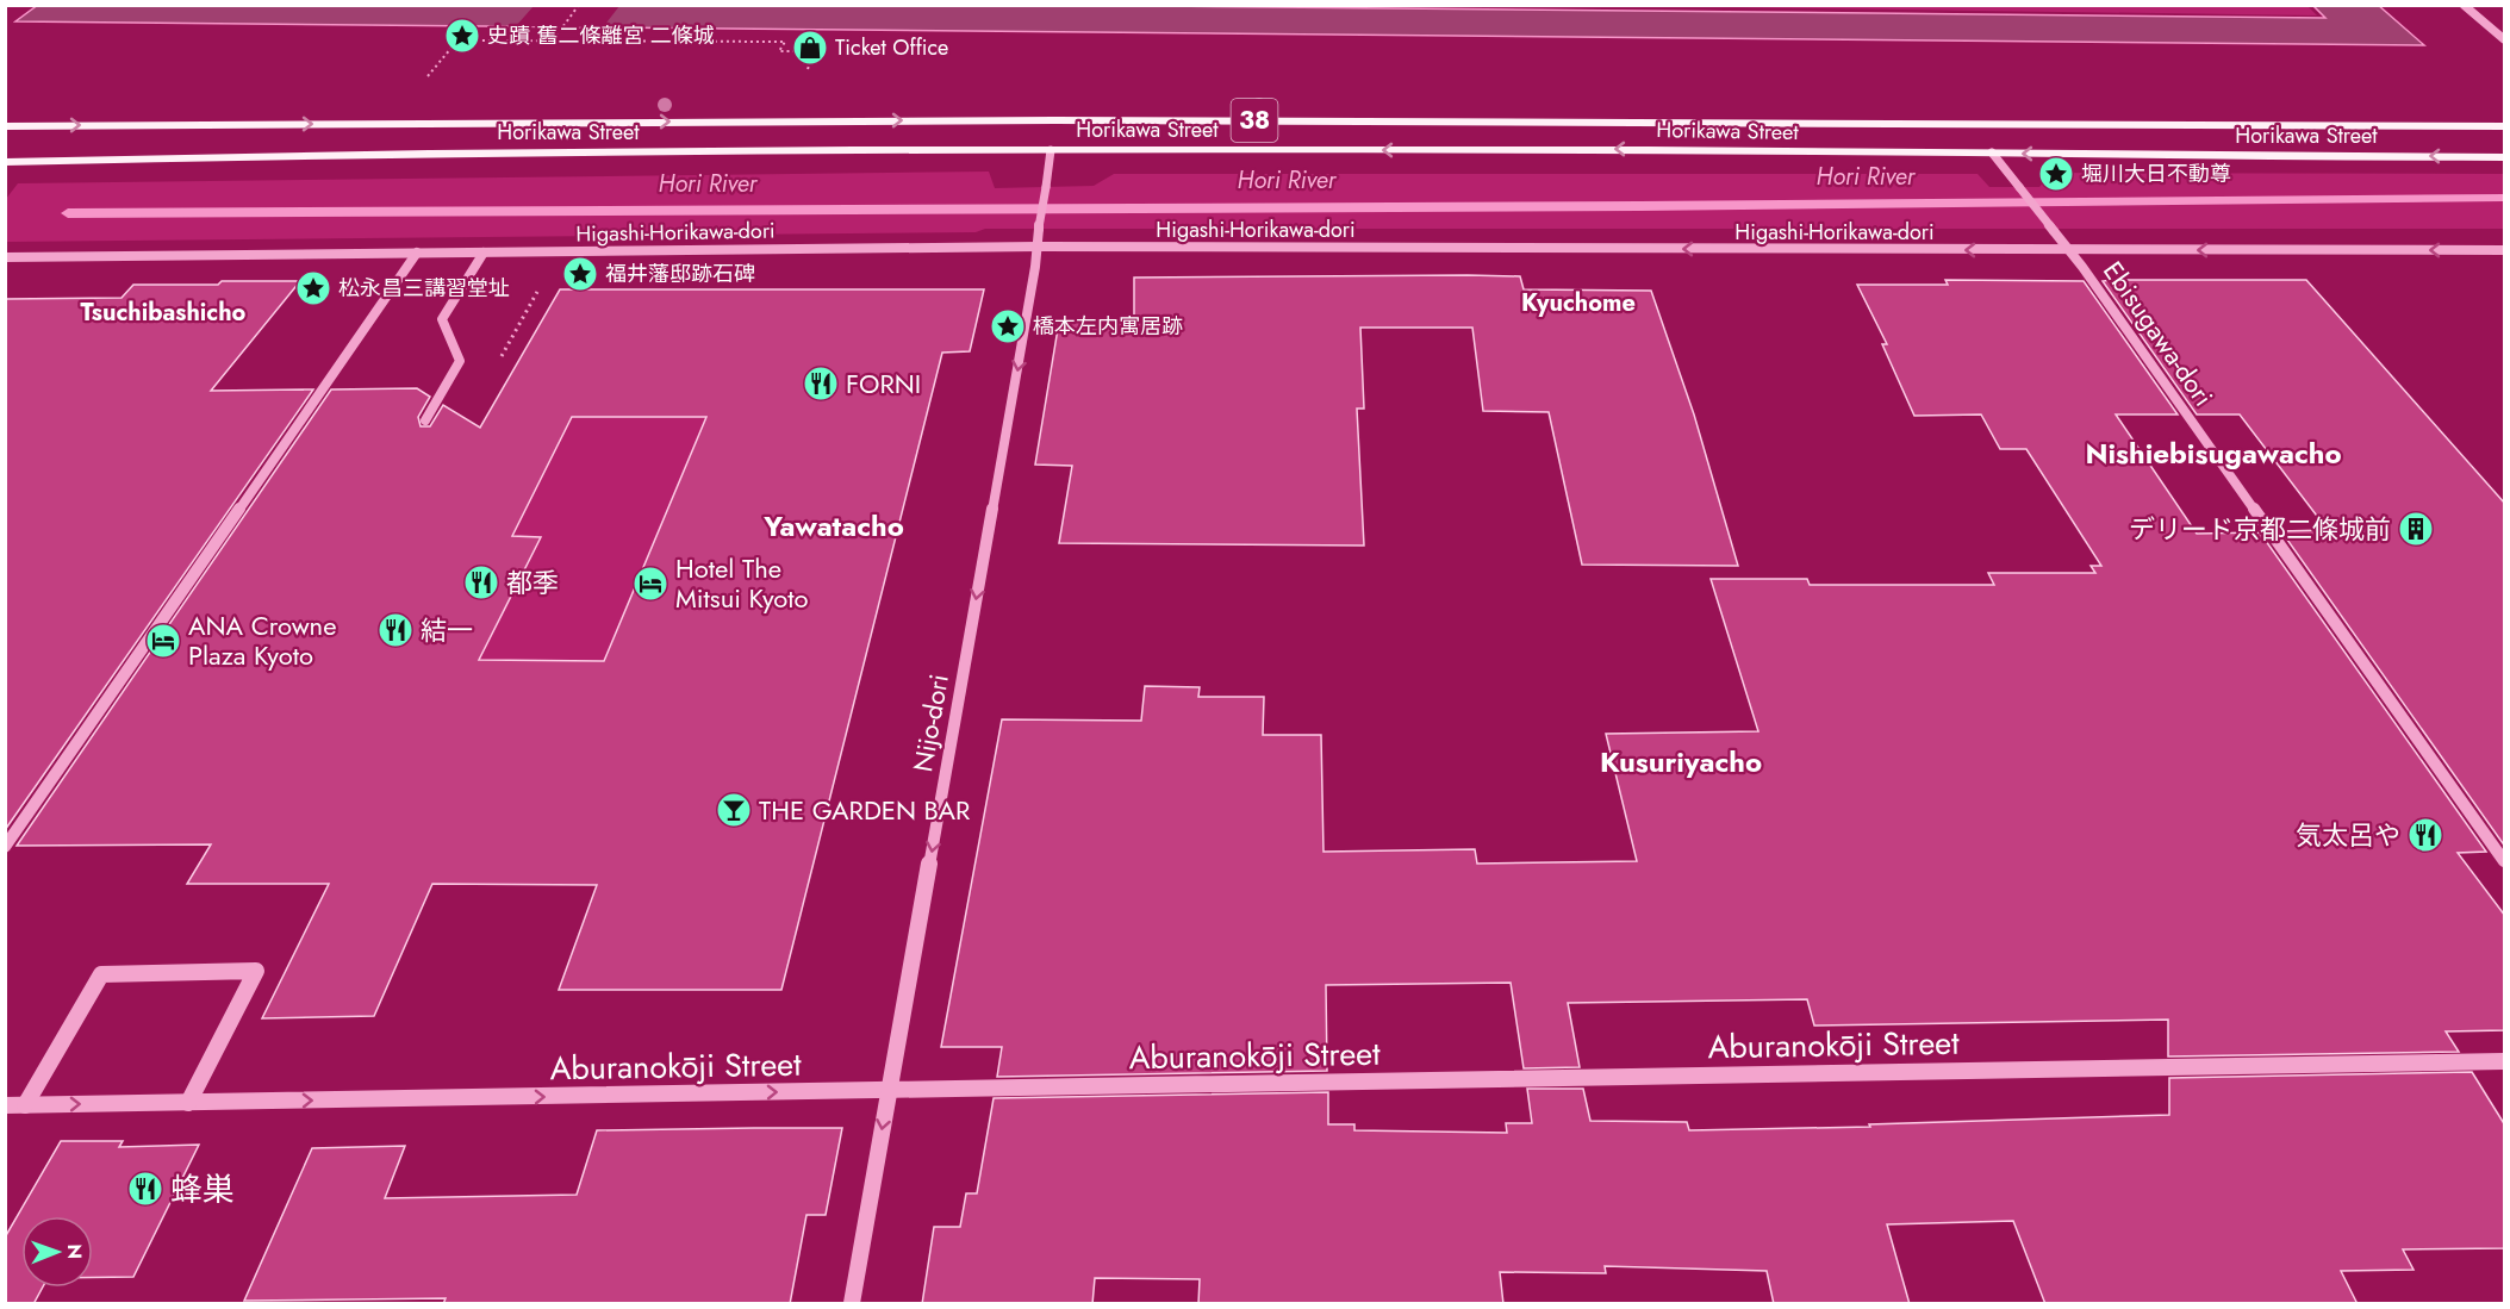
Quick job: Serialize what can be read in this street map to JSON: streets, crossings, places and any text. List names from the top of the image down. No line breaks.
{"streets":{"main road":["38","Horikawa Street"],"street":["Higashi-Horikawa-dori","Ebisugawa-dori","Nijo-dori","Aburanokōji Street"]},"crossings":[["Horikawa Street","Ebisugawa-dori"],["Horikawa Street","Nijo-dori"],["Higashi-Horikawa-dori","Ebisugawa-dori"],["Higashi-Horikawa-dori","Nijo-dori"],["Nijo-dori","Aburanokōji Street"]],"one_way":["Higashi-Horikawa-dori","Nijo-dori"],"districts":["Kyuchome","Tsuchibashicho","Nishiebisugawacho","Yawatacho","Kusuriyacho"],"water":["Hori River"],"places":{"place":["史蹟 舊二條離宮 二條城","堀川大日不動尊","福井藩邸跡石碑","松永昌三講習堂址","橋本左内寓居跡"],"shop":["Ticket Office"],"restaurant":["FORNI","都季","結一","気太呂や","蜂巣"],"building":["デリード京都二條城前"],"hotel":["Hotel The Mitsui Kyoto","ANA Crowne Plaza Kyoto"],"bar":["THE GARDEN BAR"]},"north":"right"}
